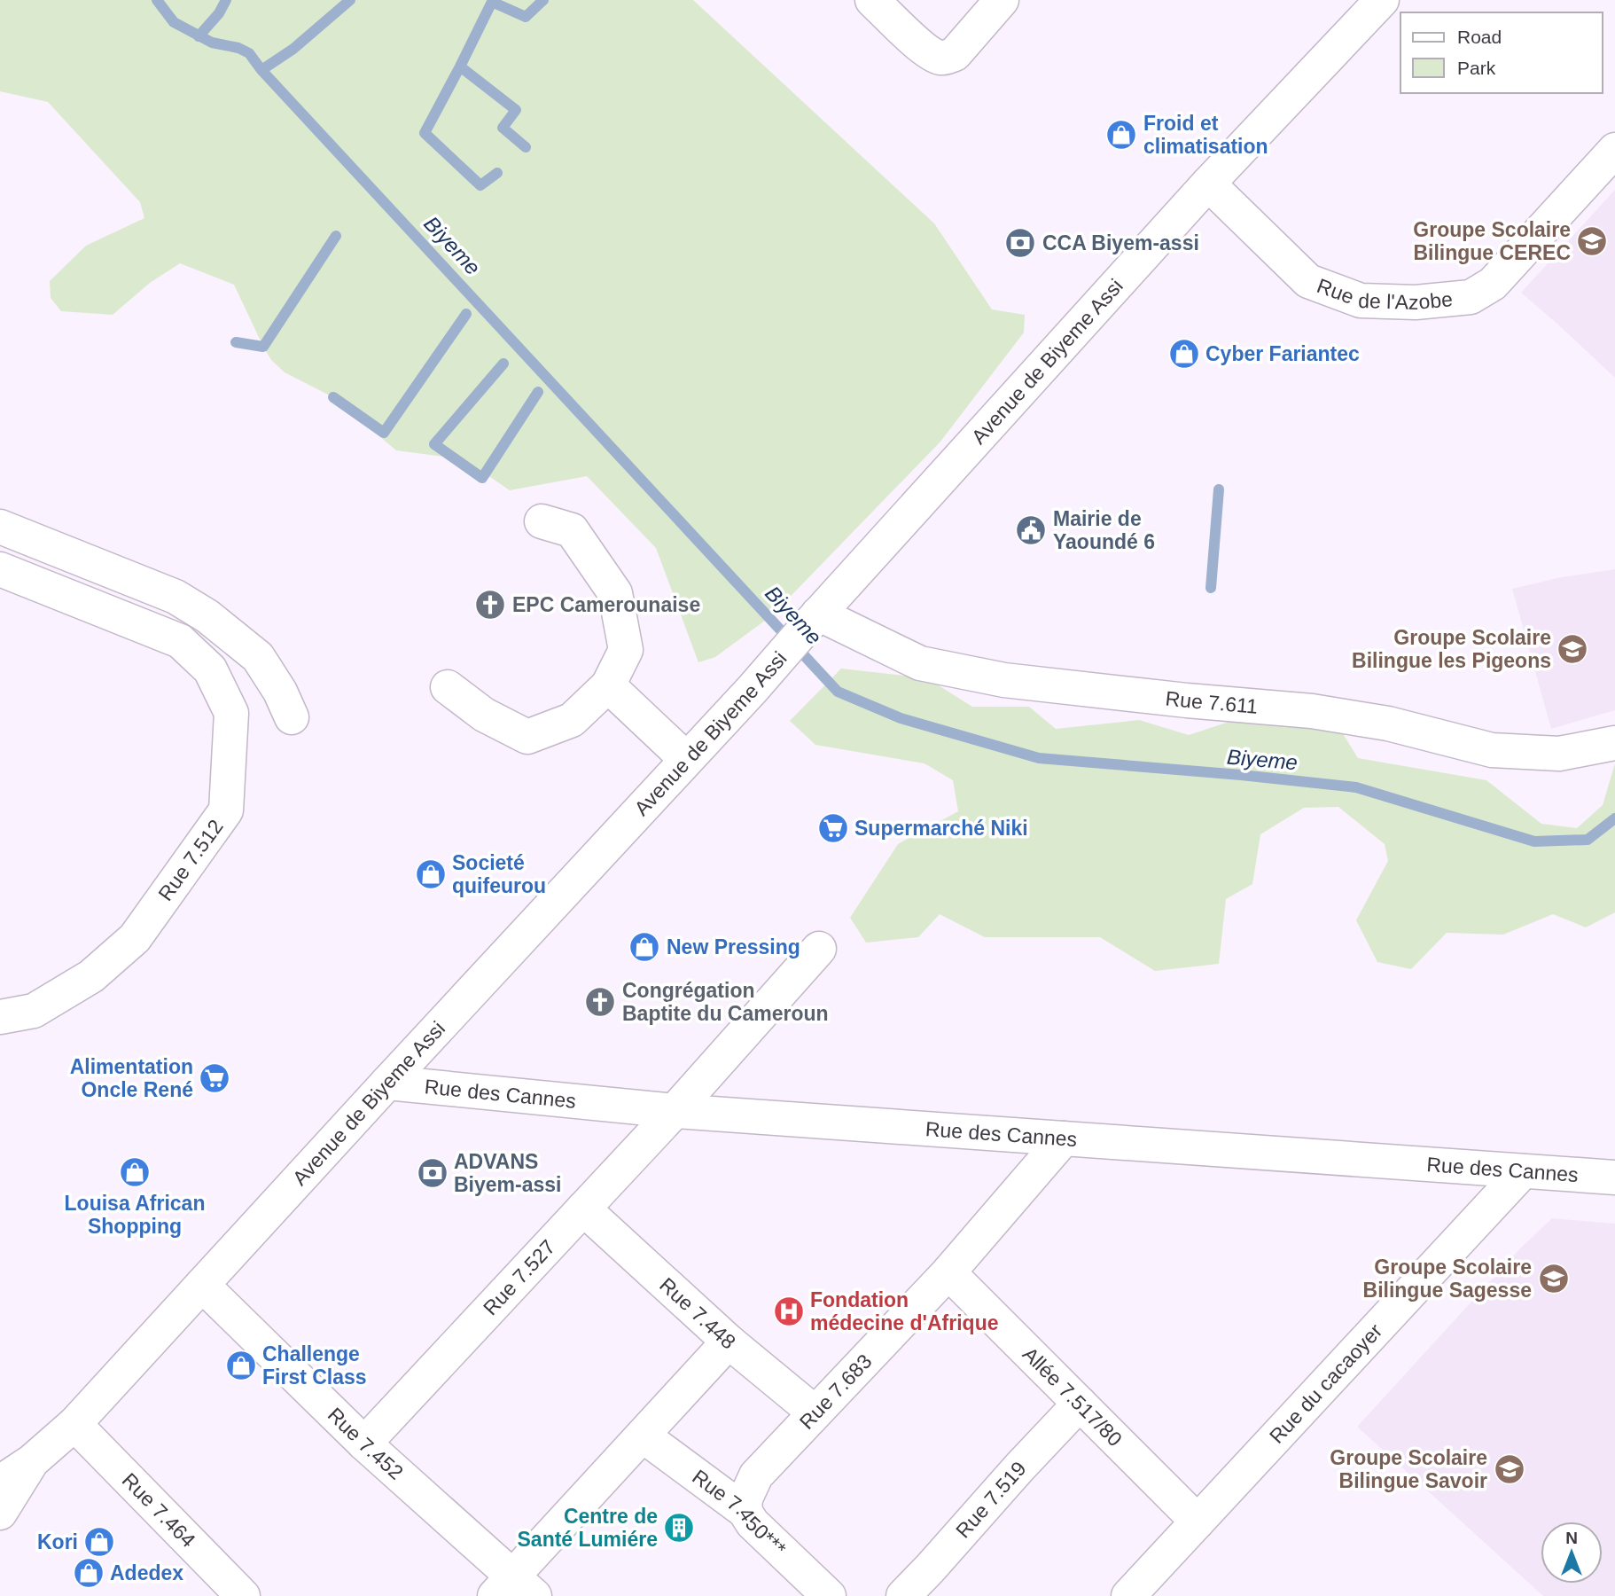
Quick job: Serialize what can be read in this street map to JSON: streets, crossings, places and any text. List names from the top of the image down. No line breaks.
{"streets":{"street":["Rue de l'Azobe","Avenue de Biyeme Assi","Rue 7.611","Rue 7.512","Rue des Cannes","Rue 7.527","Rue 7.448","Rue du cacaoyer","Rue 7.683","Allée 7.517/80","Rue 7.452","Rue 7.519","Rue 7.464","Rue 7.450***"]},"crossings":[["Rue de l'Azobe","Avenue de Biyeme Assi"],["Avenue de Biyeme Assi","Rue 7.611"],["Avenue de Biyeme Assi","Rue des Cannes"],["Avenue de Biyeme Assi","Rue 7.452"],["Avenue de Biyeme Assi","Rue 7.464"],["Rue des Cannes","Rue 7.527"],["Rue des Cannes","Rue du cacaoyer"],["Rue des Cannes","Rue 7.683"],["Rue 7.527","Rue 7.448"],["Rue 7.527","Rue 7.452"],["Rue 7.448","Rue 7.683"],["Rue du cacaoyer","Allée 7.517/80"],["Rue 7.683","Allée 7.517/80"],["Rue 7.683","Rue 7.450***"],["Allée 7.517/80","Rue 7.519"]],"water":["Biyeme"],"places":{"shop":["Froid et climatisation","Cyber Fariantec","Societé quifeurou","New Pressing","Louisa African Shopping","Challenge First Class","Kori","Adedex"],"school or university":["Groupe Scolaire Bilingue CEREC","Groupe Scolaire Bilingue les Pigeons","Groupe Scolaire Bilingue Sagesse","Groupe Scolaire Bilingue Savoir"],"bank":["CCA Biyem-assi","ADVANS Biyem-assi"],"public building":["Mairie de Yaoundé 6"],"church":["EPC Camerounaise","Congrégation Baptite du Cameroun"],"supermarket":["Supermarché Niki","Alimentation Oncle René"],"hospital":["Fondation médecine d'Afrique"],"building":["Centre de Santé Lumiére"]},"legend":["Road","Park"],"north":"top"}
